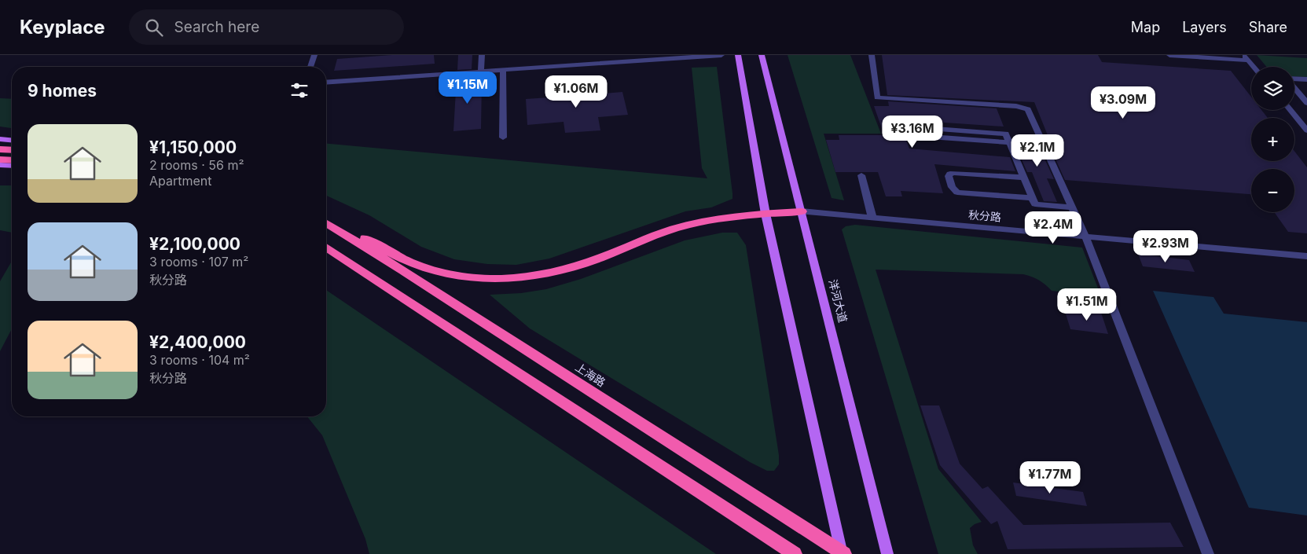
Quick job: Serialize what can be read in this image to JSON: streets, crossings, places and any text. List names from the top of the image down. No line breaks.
{"streets":{"highway":["上海路"],"main road":["洋河大道"],"street":["秋分路"]},"crossings":[["秋分路","洋河大道"],["秋分路","上海路"],["洋河大道","上海路"]],"page":{"header":"Keyplace","search":"Search here","nav":["Map","Layers","Share"],"map_buttons":["+","−"],"heading":"9 homes","price":["¥1.15M","¥1.06M","¥3.09M","¥3.16M","¥2.1M","¥2.4M","¥2.93M","¥1.51M","¥1.77M"],"list":[{"name":"¥1,150,000","note":"2 rooms · 56 m² · Apartment"},{"name":"¥2,100,000","note":"3 rooms · 107 m² · 秋分路"},{"name":"¥2,400,000","note":"3 rooms · 104 m² · 秋分路"}]}}
